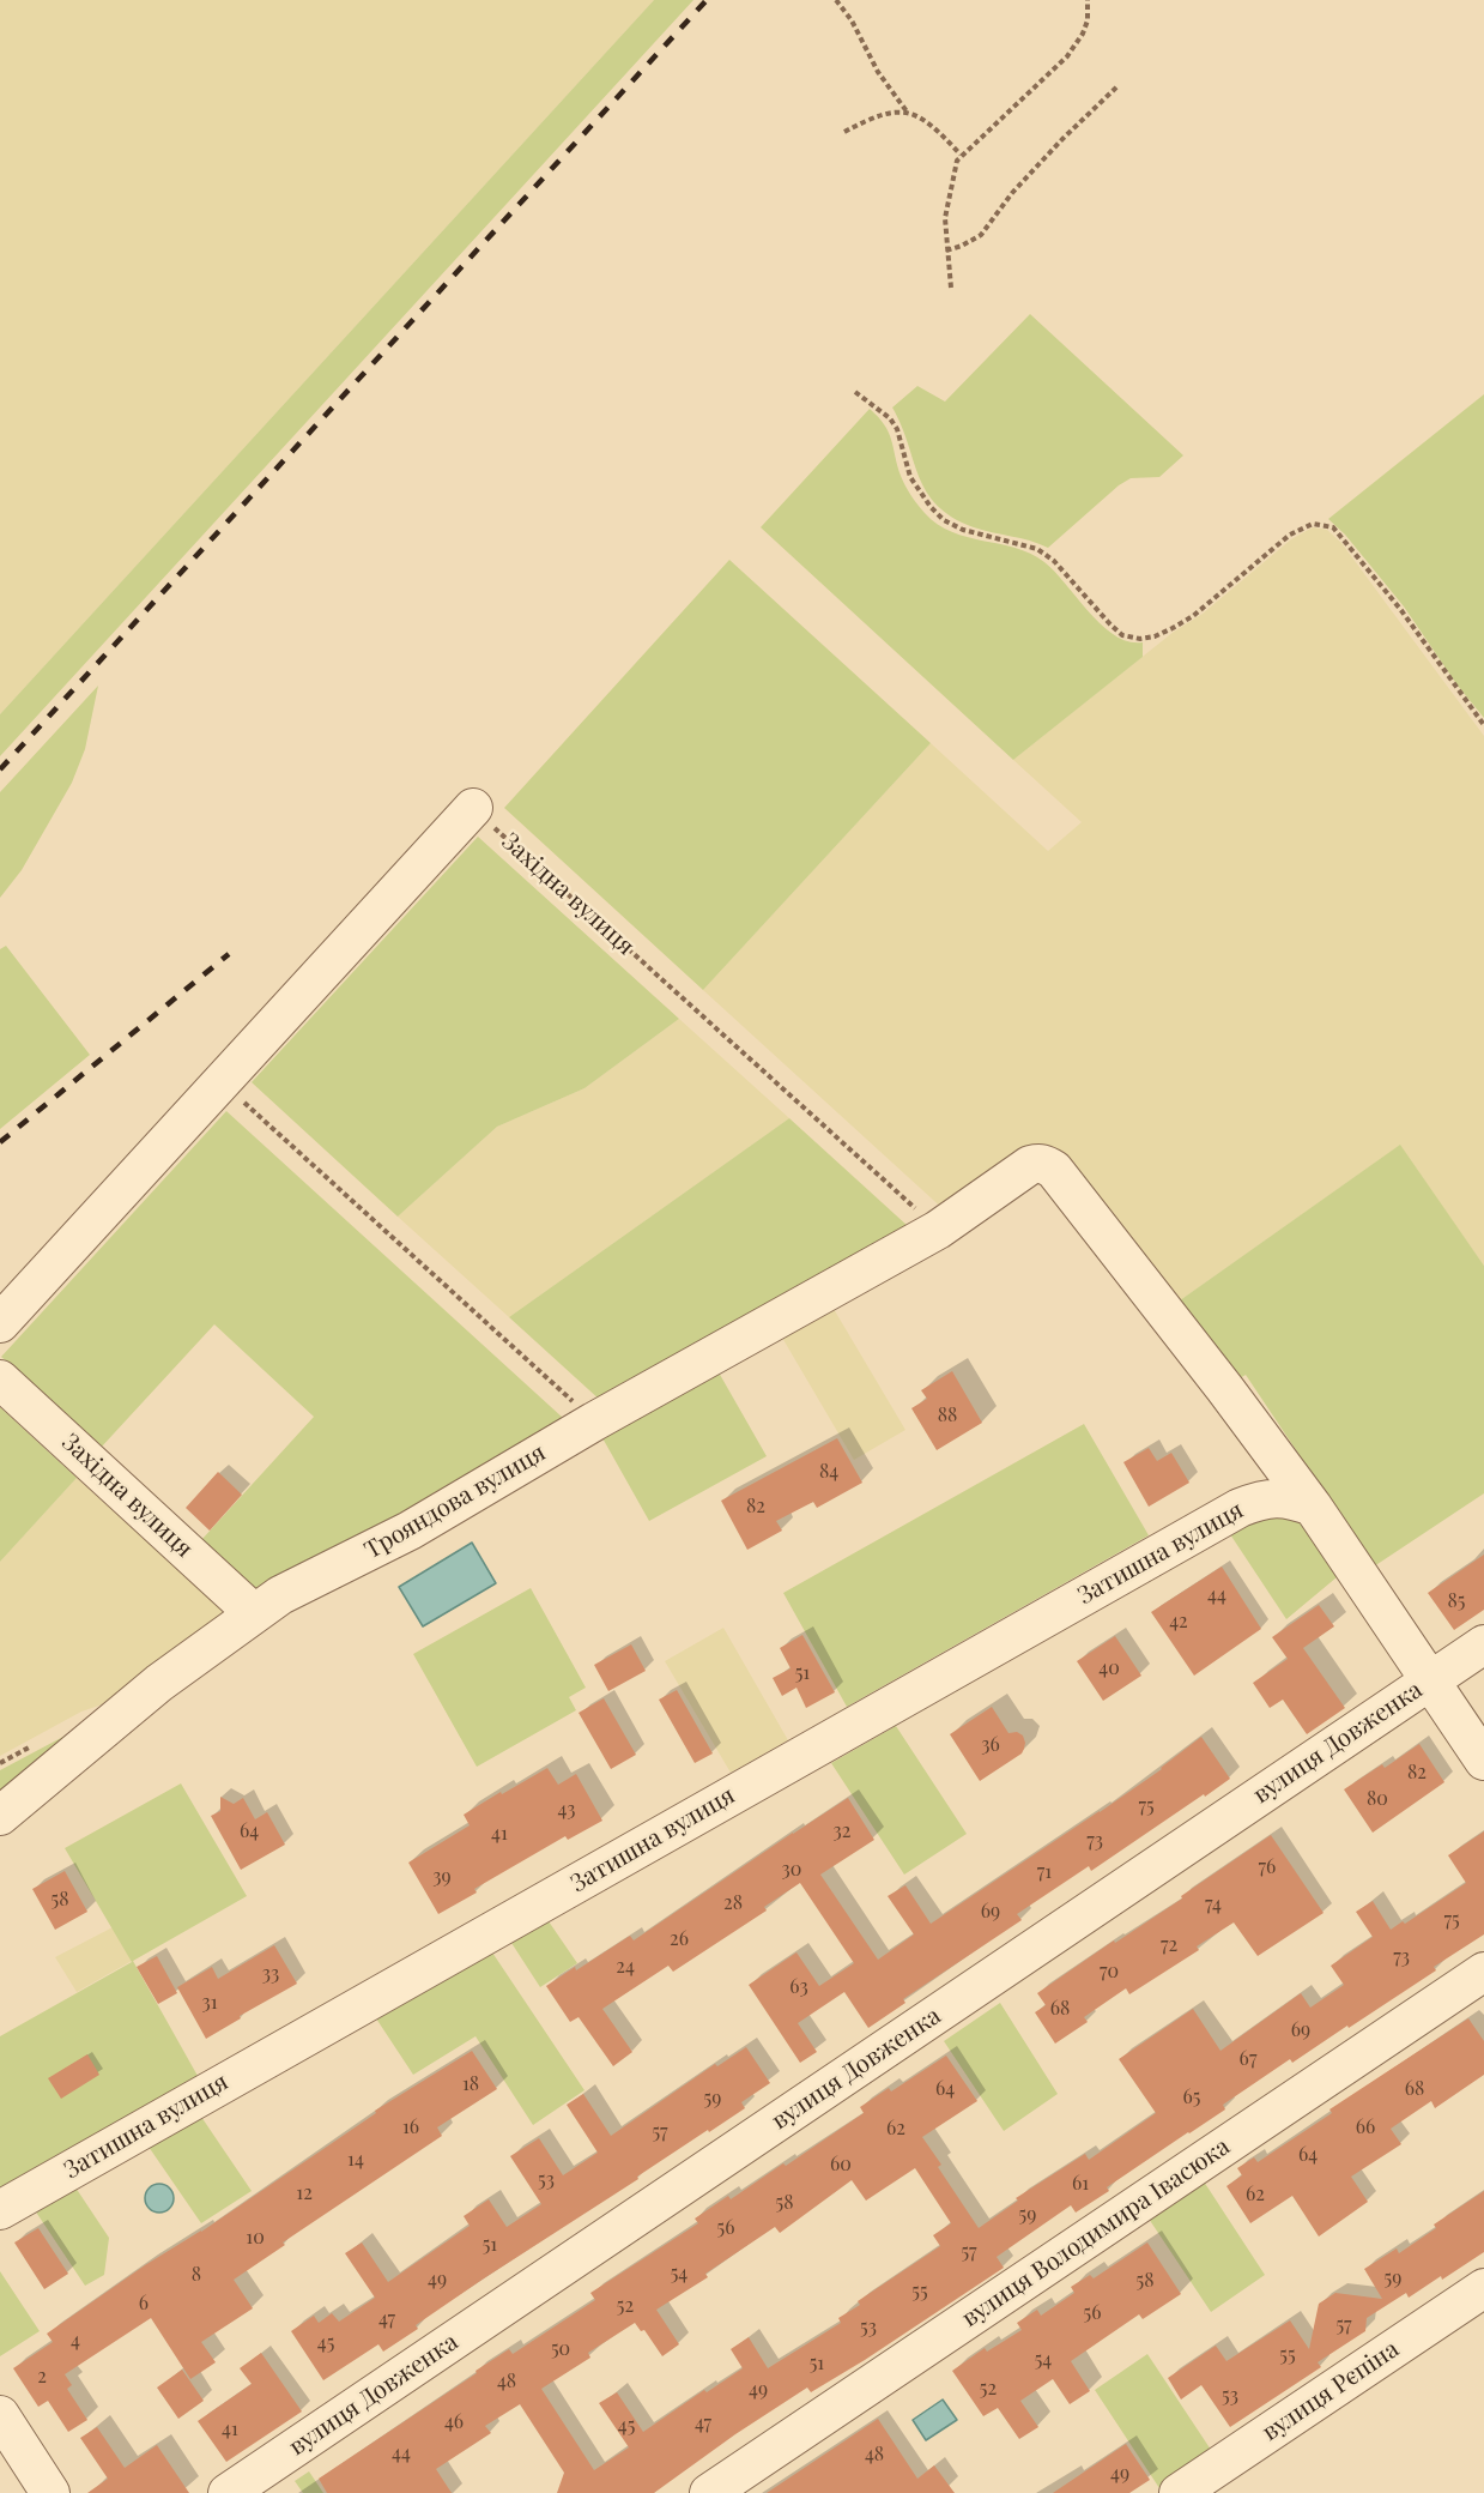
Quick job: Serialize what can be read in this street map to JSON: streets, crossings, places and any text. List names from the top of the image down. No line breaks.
{"streets":{"street":["Західна вулиця","Трояндова вулиця","Затишна вулиця","вулиця Довженка","вулиця Володимира Івасюка","вулиця Рєпіна"]},"crossings":[["Західна вулиця","Трояндова вулиця"],["Трояндова вулиця","Затишна вулиця"],["Трояндова вулиця","вулиця Довженка"]],"house_numbers":["88","84","82","44","85","42","40","51","36","82","80","75","43","64","32","41","73","76","30","71","39","58","28","74","69","75","26","72","73","24","70","33","63","31","68","69","67","18","64","68","65","59","16","66","62","57","64","14","60","53","61","12","62","58","59","56","10","51","57","54","8","59","49","58","55","6","52","56","47","57","53","4","45","50","55","54","51","2","48","52","49","53","46","47","45","41","44","48","49"]}
